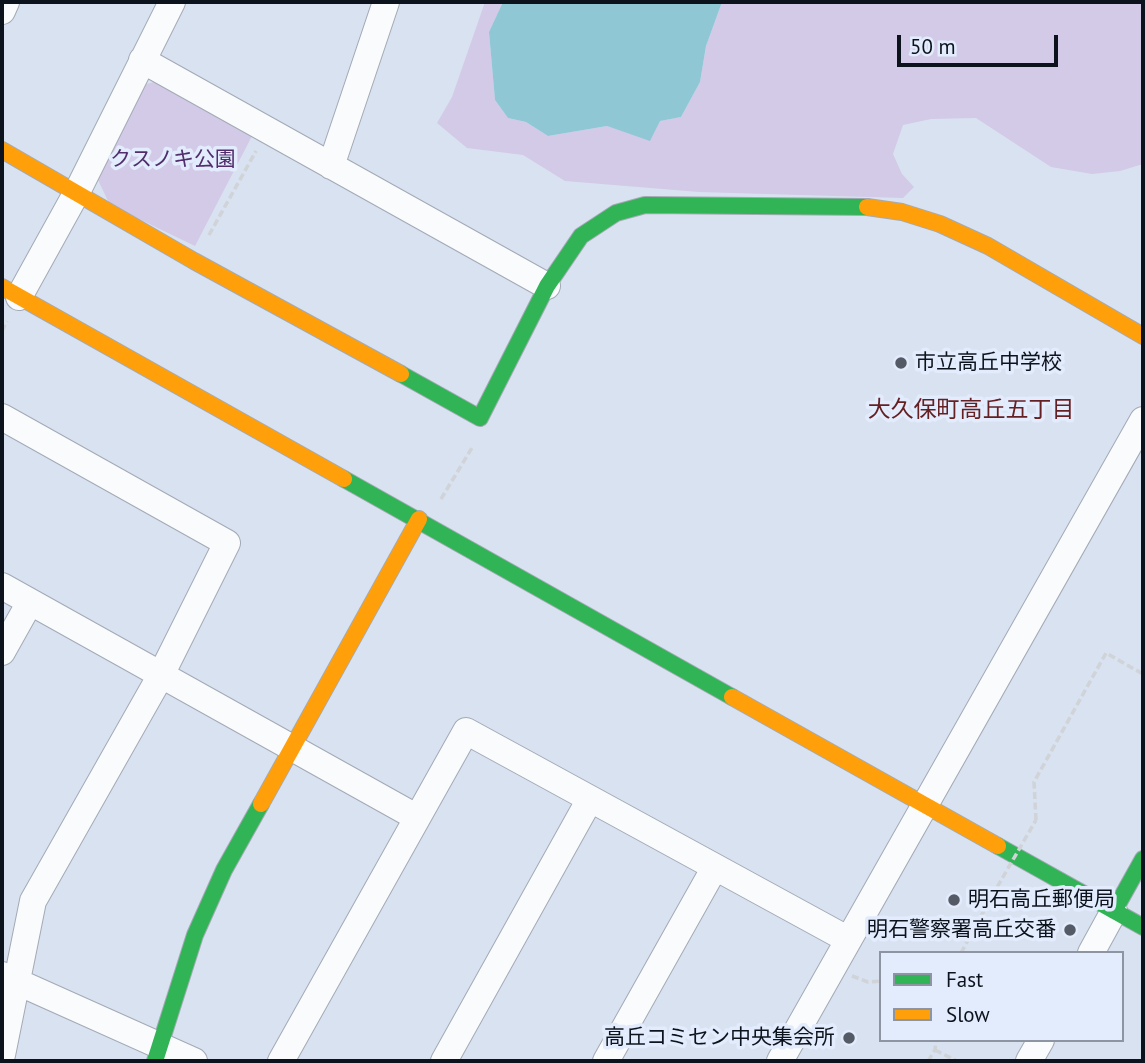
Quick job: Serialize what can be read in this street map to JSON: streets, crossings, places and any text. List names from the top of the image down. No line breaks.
{"districts":["大久保町高丘五丁目"],"parks":["クスノキ公園"],"places":["市立高丘中学校","明石高丘郵便局","明石警察署高丘交番","高丘コミセン中央集会所"],"legend":["Fast","Slow"],"scale_bar":"50 m"}
